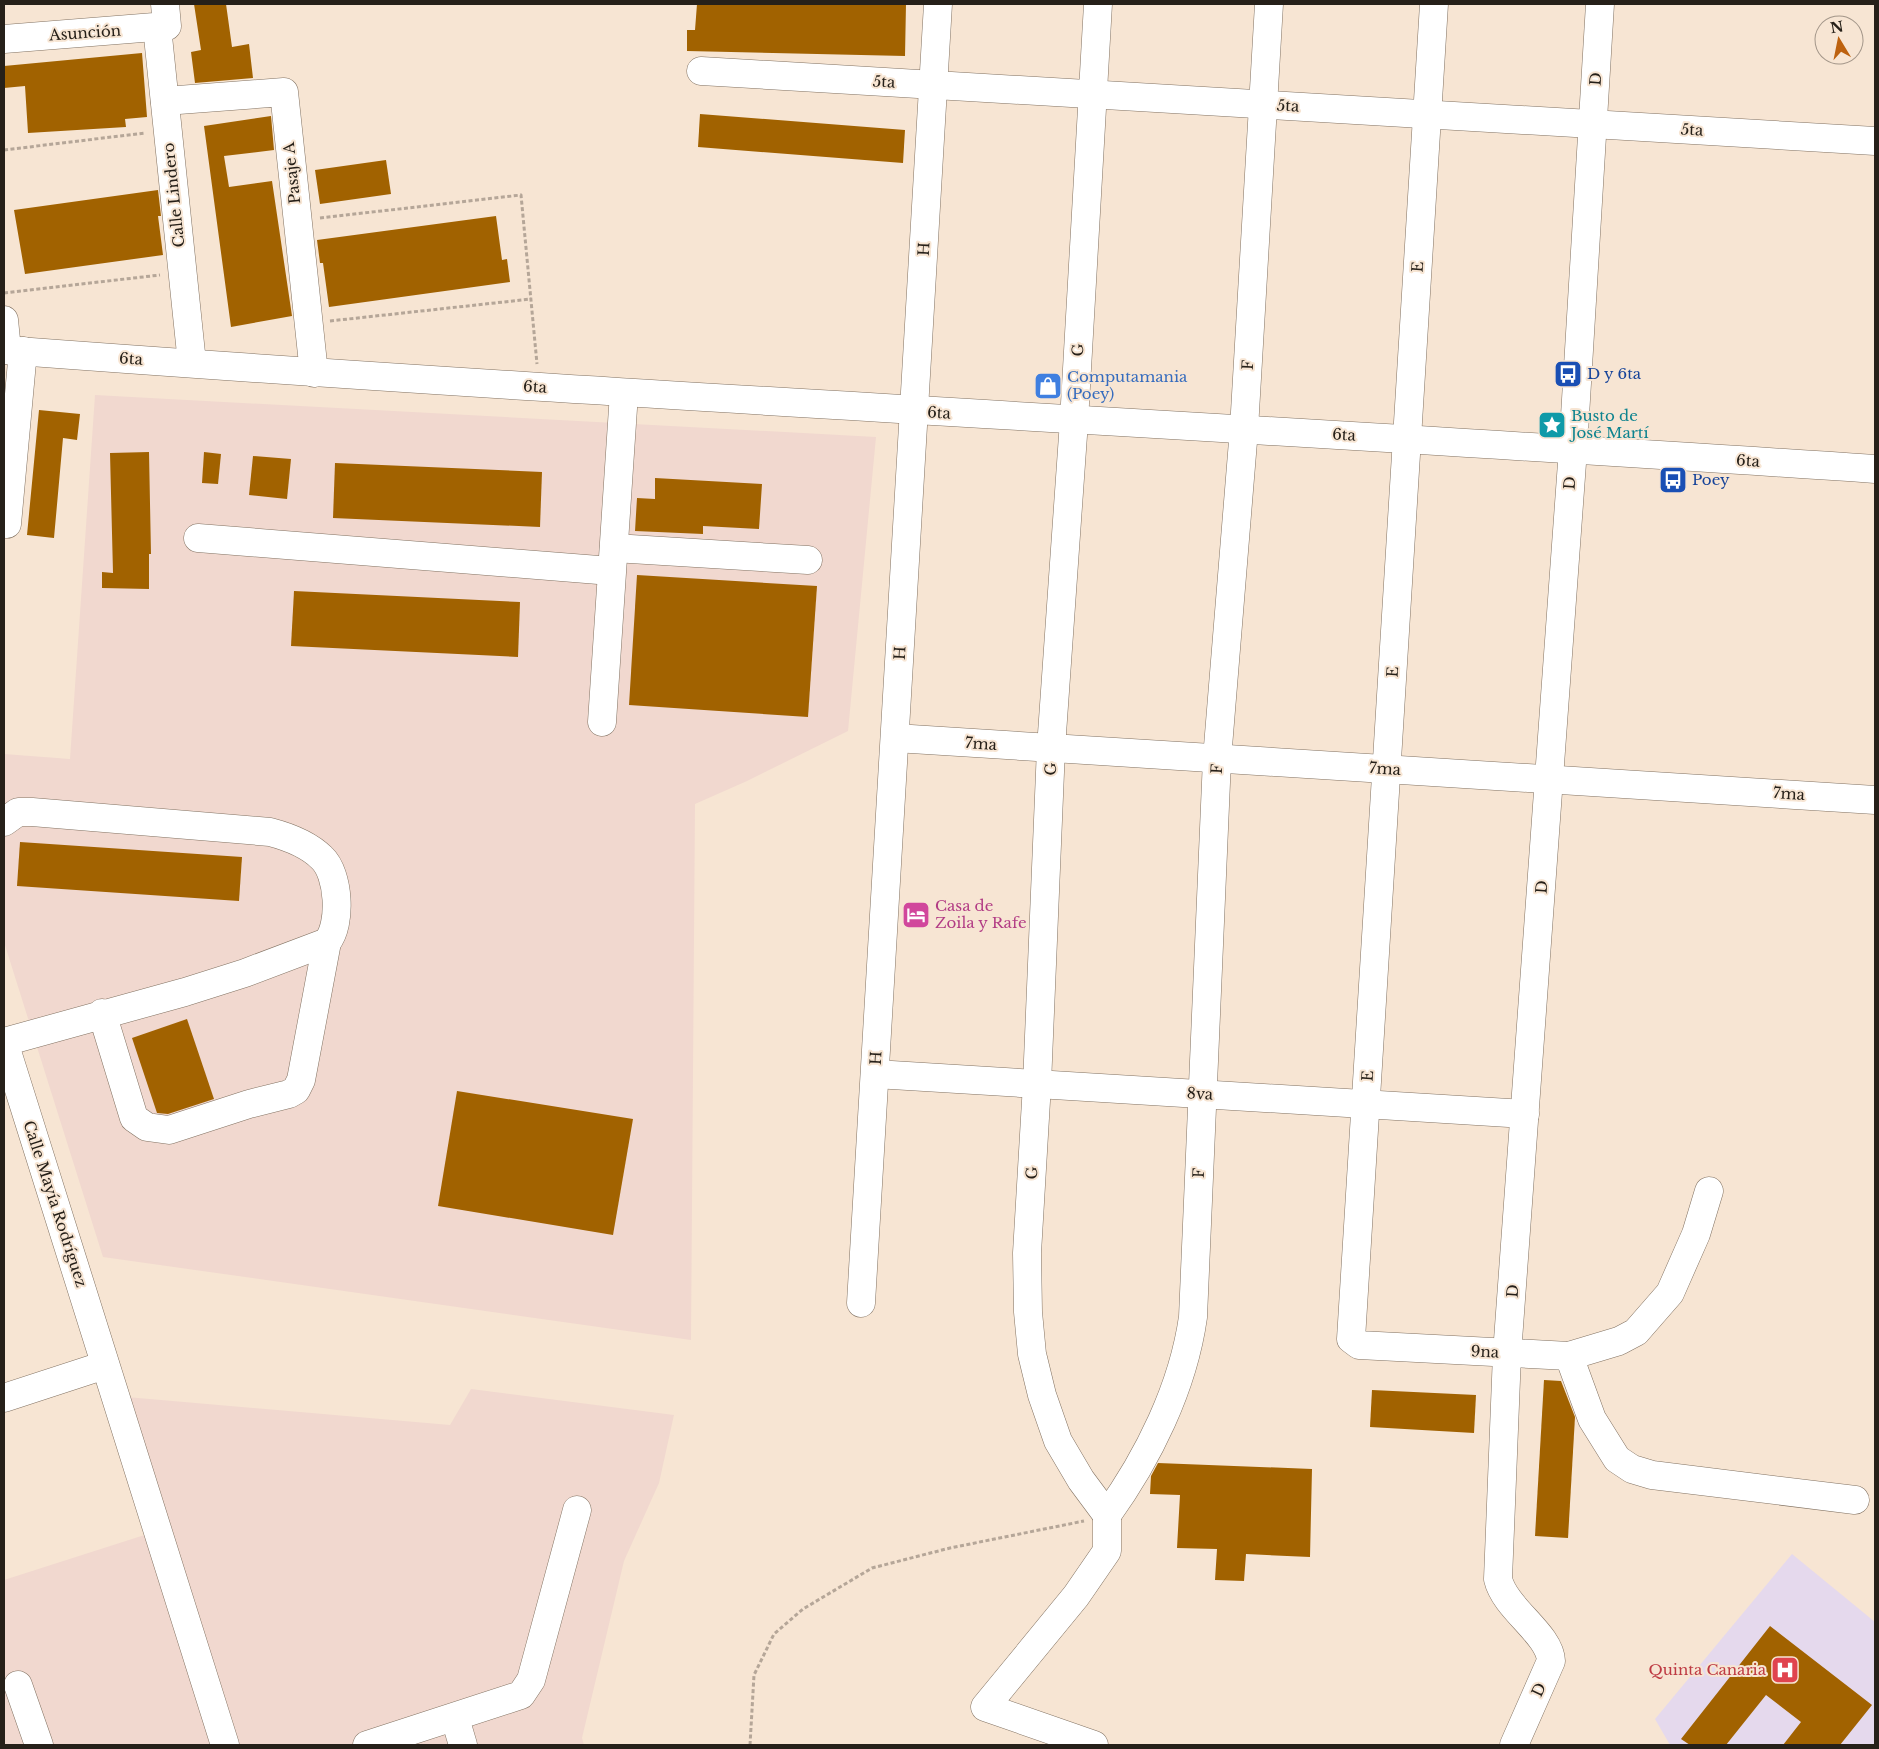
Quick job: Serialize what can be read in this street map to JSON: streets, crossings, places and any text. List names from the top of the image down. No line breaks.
{"streets":{"street":["Asunción","D","5ta","Pasaje A","Calle Lindero","H","E","G","6ta","F","7ma","8va","Calle Mayía Rodríguez","9na"]},"crossings":[["Asunción","Calle Lindero"],["D","5ta"],["D","6ta"],["D","7ma"],["D","8va"],["D","9na"],["5ta","H"],["5ta","E"],["5ta","G"],["5ta","F"],["Pasaje A","Calle Lindero"],["Pasaje A","6ta"],["Calle Lindero","6ta"],["H","6ta"],["H","7ma"],["H","8va"],["E","6ta"],["E","7ma"],["E","8va"],["E","9na"],["G","6ta"],["G","F"],["G","7ma"],["G","8va"],["6ta","F"],["F","7ma"],["F","8va"]],"places":{"bus stop":["D y 6ta","Poey"],"shop":["Computamania (Poey)"],"place":["Busto de José Martí"],"hotel":["Casa de Zoila y Rafe"],"hospital":["Quinta Canaria"]},"north":"top"}
